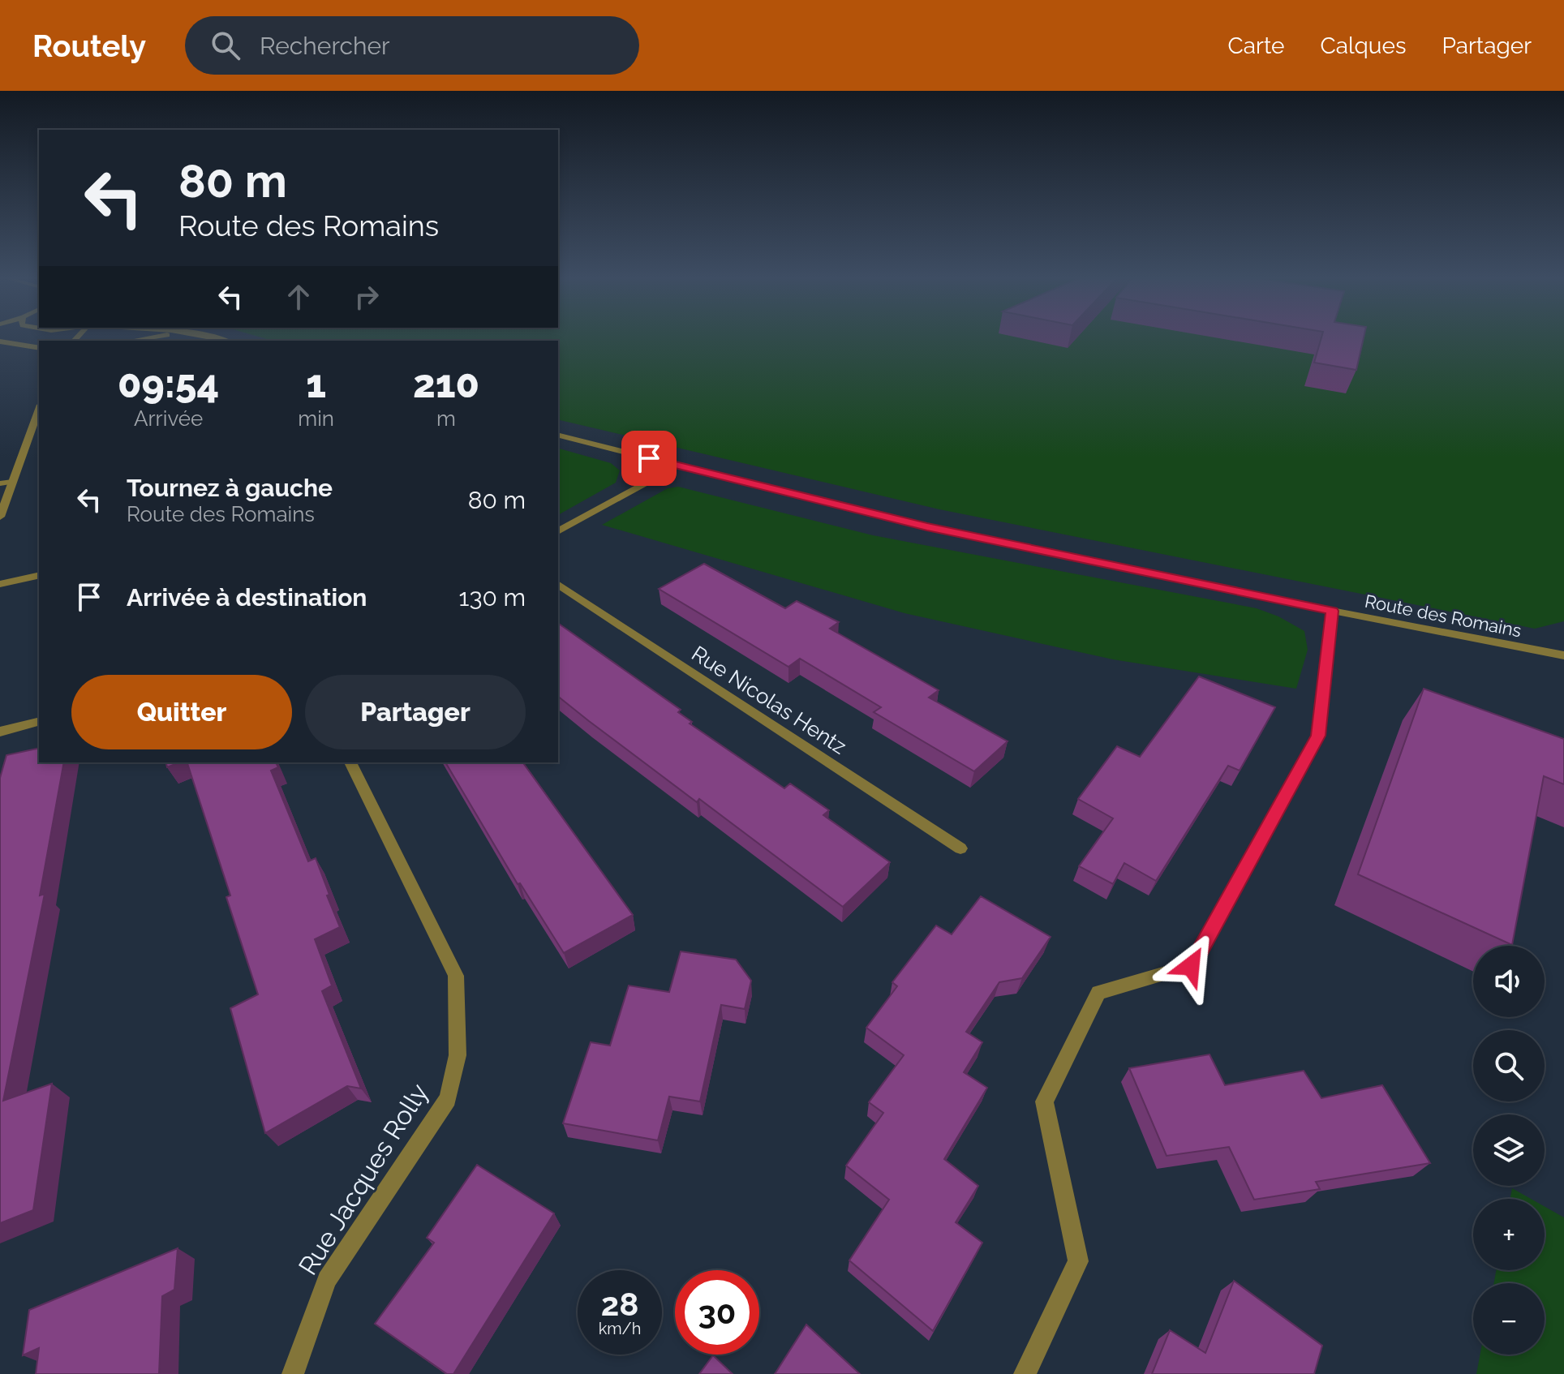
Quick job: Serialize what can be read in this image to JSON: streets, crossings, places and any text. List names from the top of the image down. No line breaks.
{"streets":{"street":["Route des Romains","Rue Nicolas Hentz","Rue Jacques Rolly"]},"page":{"header":"Routely","search":"Rechercher","nav":["Carte","Calques","Partager"],"turn":["80 m","Route des Romains"],"eta":["09:54","Arrivée","1","min","210","m"],"list":[{"name":"Tournez à gauche","note":"Route des Romains","value":"80 m"},{"name":"Arrivée à destination","value":"130 m"}],"buttons":["Quitter","Partager"],"map_buttons":["+","−"],"speed":"28 km/h","limit":"30"}}
